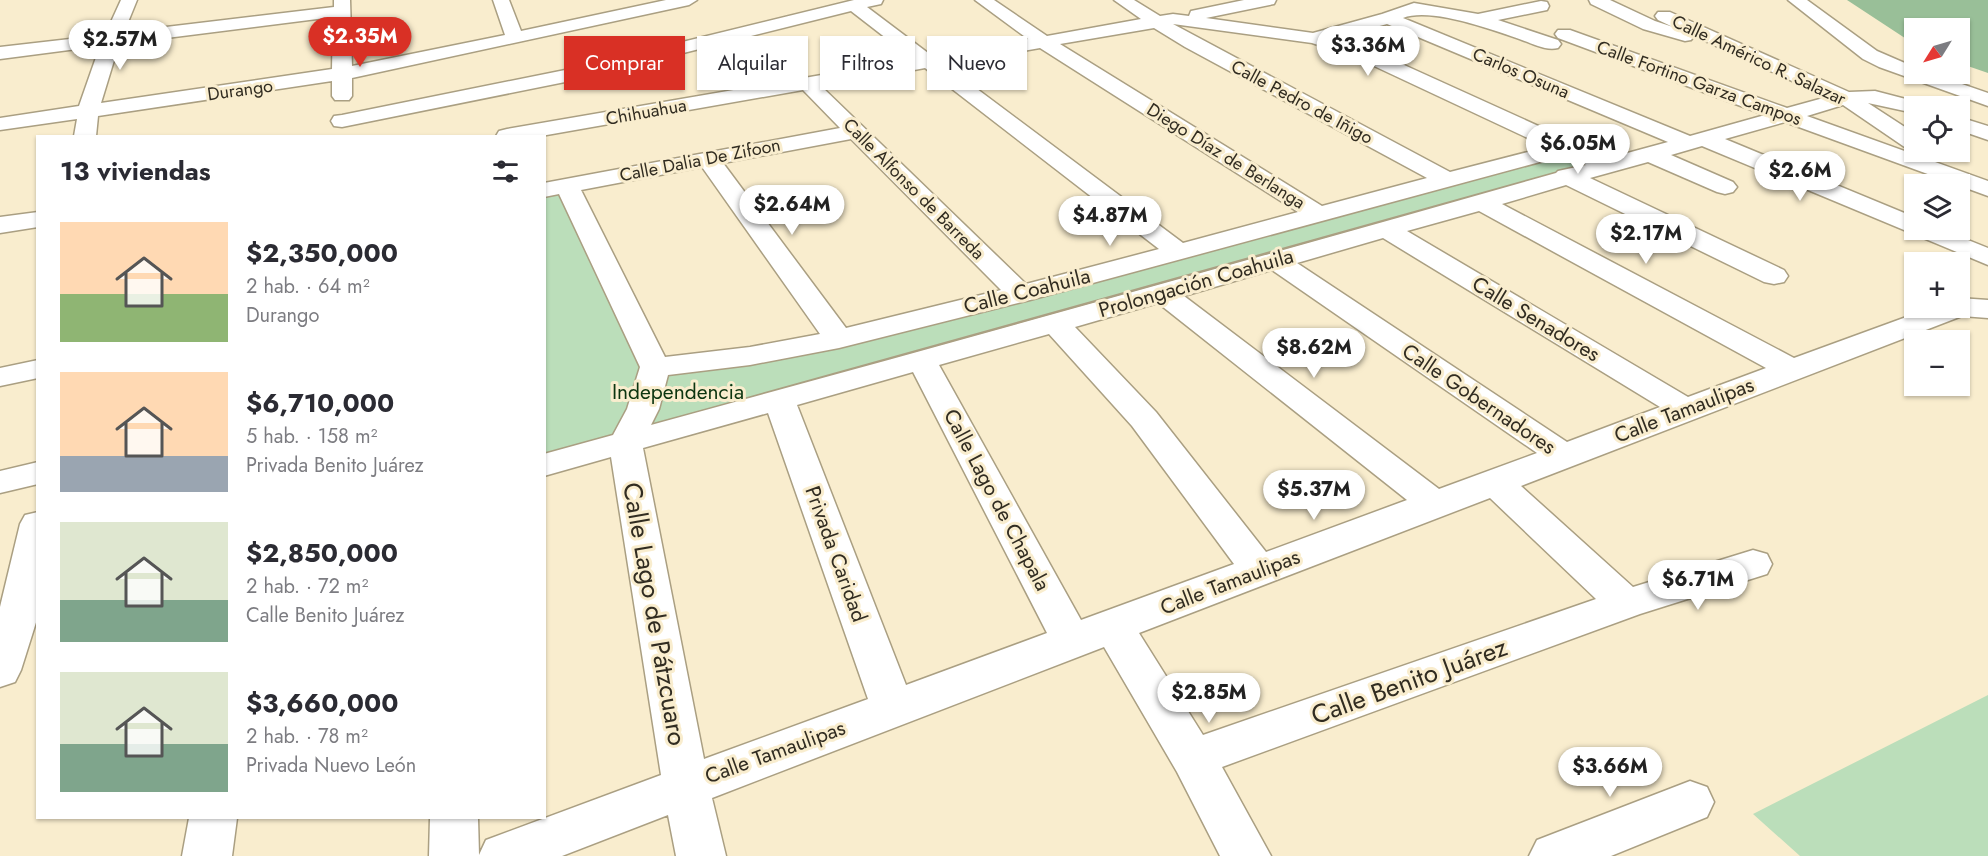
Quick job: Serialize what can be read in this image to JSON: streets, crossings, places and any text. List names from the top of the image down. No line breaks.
{"streets":{"street":["Calle Américo R. Salazar","Carlos Osuna","Calle Fortino Garza Campos","Durango","Calle Pedro de Iñigo","Chihuahua","Diego Díaz de Berlanga","Calle Dalia De Zifoon","Calle Alfonso de Barreda","Prolongación Coahuila","Calle Coahuila","Calle Senadores","Calle Gobernadores","Calle Tamaulipas","Calle Lago de Chapala","Privada Caridad","Calle Lago de Pátzcuaro","Calle Benito Juárez"]},"crossings":[["Calle Américo R. Salazar","Prolongación Coahuila"],["Carlos Osuna","Prolongación Coahuila"],["Calle Fortino Garza Campos","Prolongación Coahuila"],["Calle Pedro de Iñigo","Chihuahua"],["Calle Pedro de Iñigo","Calle Coahuila"],["Chihuahua","Diego Díaz de Berlanga"],["Chihuahua","Calle Alfonso de Barreda"],["Diego Díaz de Berlanga","Calle Coahuila"],["Calle Dalia De Zifoon","Calle Alfonso de Barreda"],["Calle Alfonso de Barreda","Calle Coahuila"],["Prolongación Coahuila","Calle Senadores"],["Prolongación Coahuila","Calle Gobernadores"],["Prolongación Coahuila","Calle Lago de Chapala"],["Prolongación Coahuila","Privada Caridad"],["Prolongación Coahuila","Calle Lago de Pátzcuaro"],["Calle Senadores","Calle Tamaulipas"],["Calle Gobernadores","Calle Tamaulipas"],["Calle Tamaulipas","Calle Lago de Chapala"],["Calle Tamaulipas","Privada Caridad"],["Calle Tamaulipas","Calle Lago de Pátzcuaro"]],"parks":["Independencia"],"north":"bottom left","page":{"price":["$2.35M","$2.57M","$3.36M","$6.05M","$2.6M","$2.64M","$4.87M","$2.17M","$8.62M","$5.37M","$6.71M","$2.85M","$3.66M"],"map_buttons":["+","−"],"chip":["Comprar","Alquilar","Filtros","Nuevo"],"heading":"13 viviendas","list":[{"name":"$2,350,000","note":"2 hab. · 64 m² · Durango"},{"name":"$6,710,000","note":"5 hab. · 158 m² · Privada Benito Juárez"},{"name":"$2,850,000","note":"2 hab. · 72 m² · Calle Benito Juárez"},{"name":"$3,660,000","note":"2 hab. · 78 m² · Privada Nuevo León"}]}}
